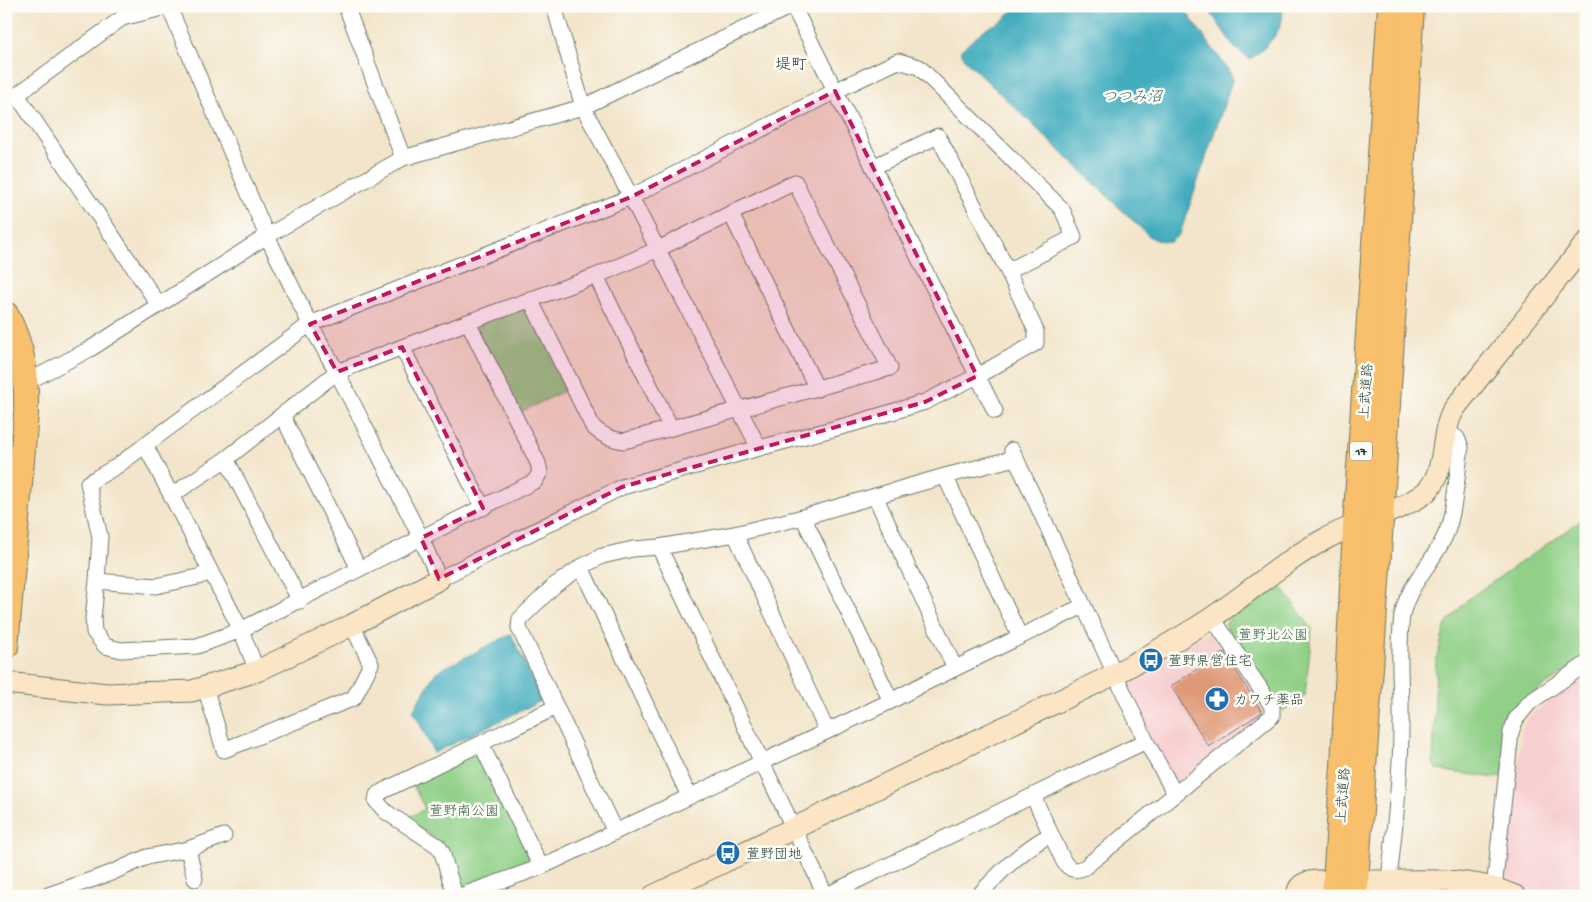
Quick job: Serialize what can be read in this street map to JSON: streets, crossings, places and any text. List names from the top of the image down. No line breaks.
{"streets":{"highway":["上武道路","17"]},"districts":["堤町"],"water":["つつみ沼"],"parks":["萱野北公園","萱野南公園"],"places":{"bus stop":["萱野県営住宅","萱野団地"],"pharmacy":["カワチ薬品"]}}
